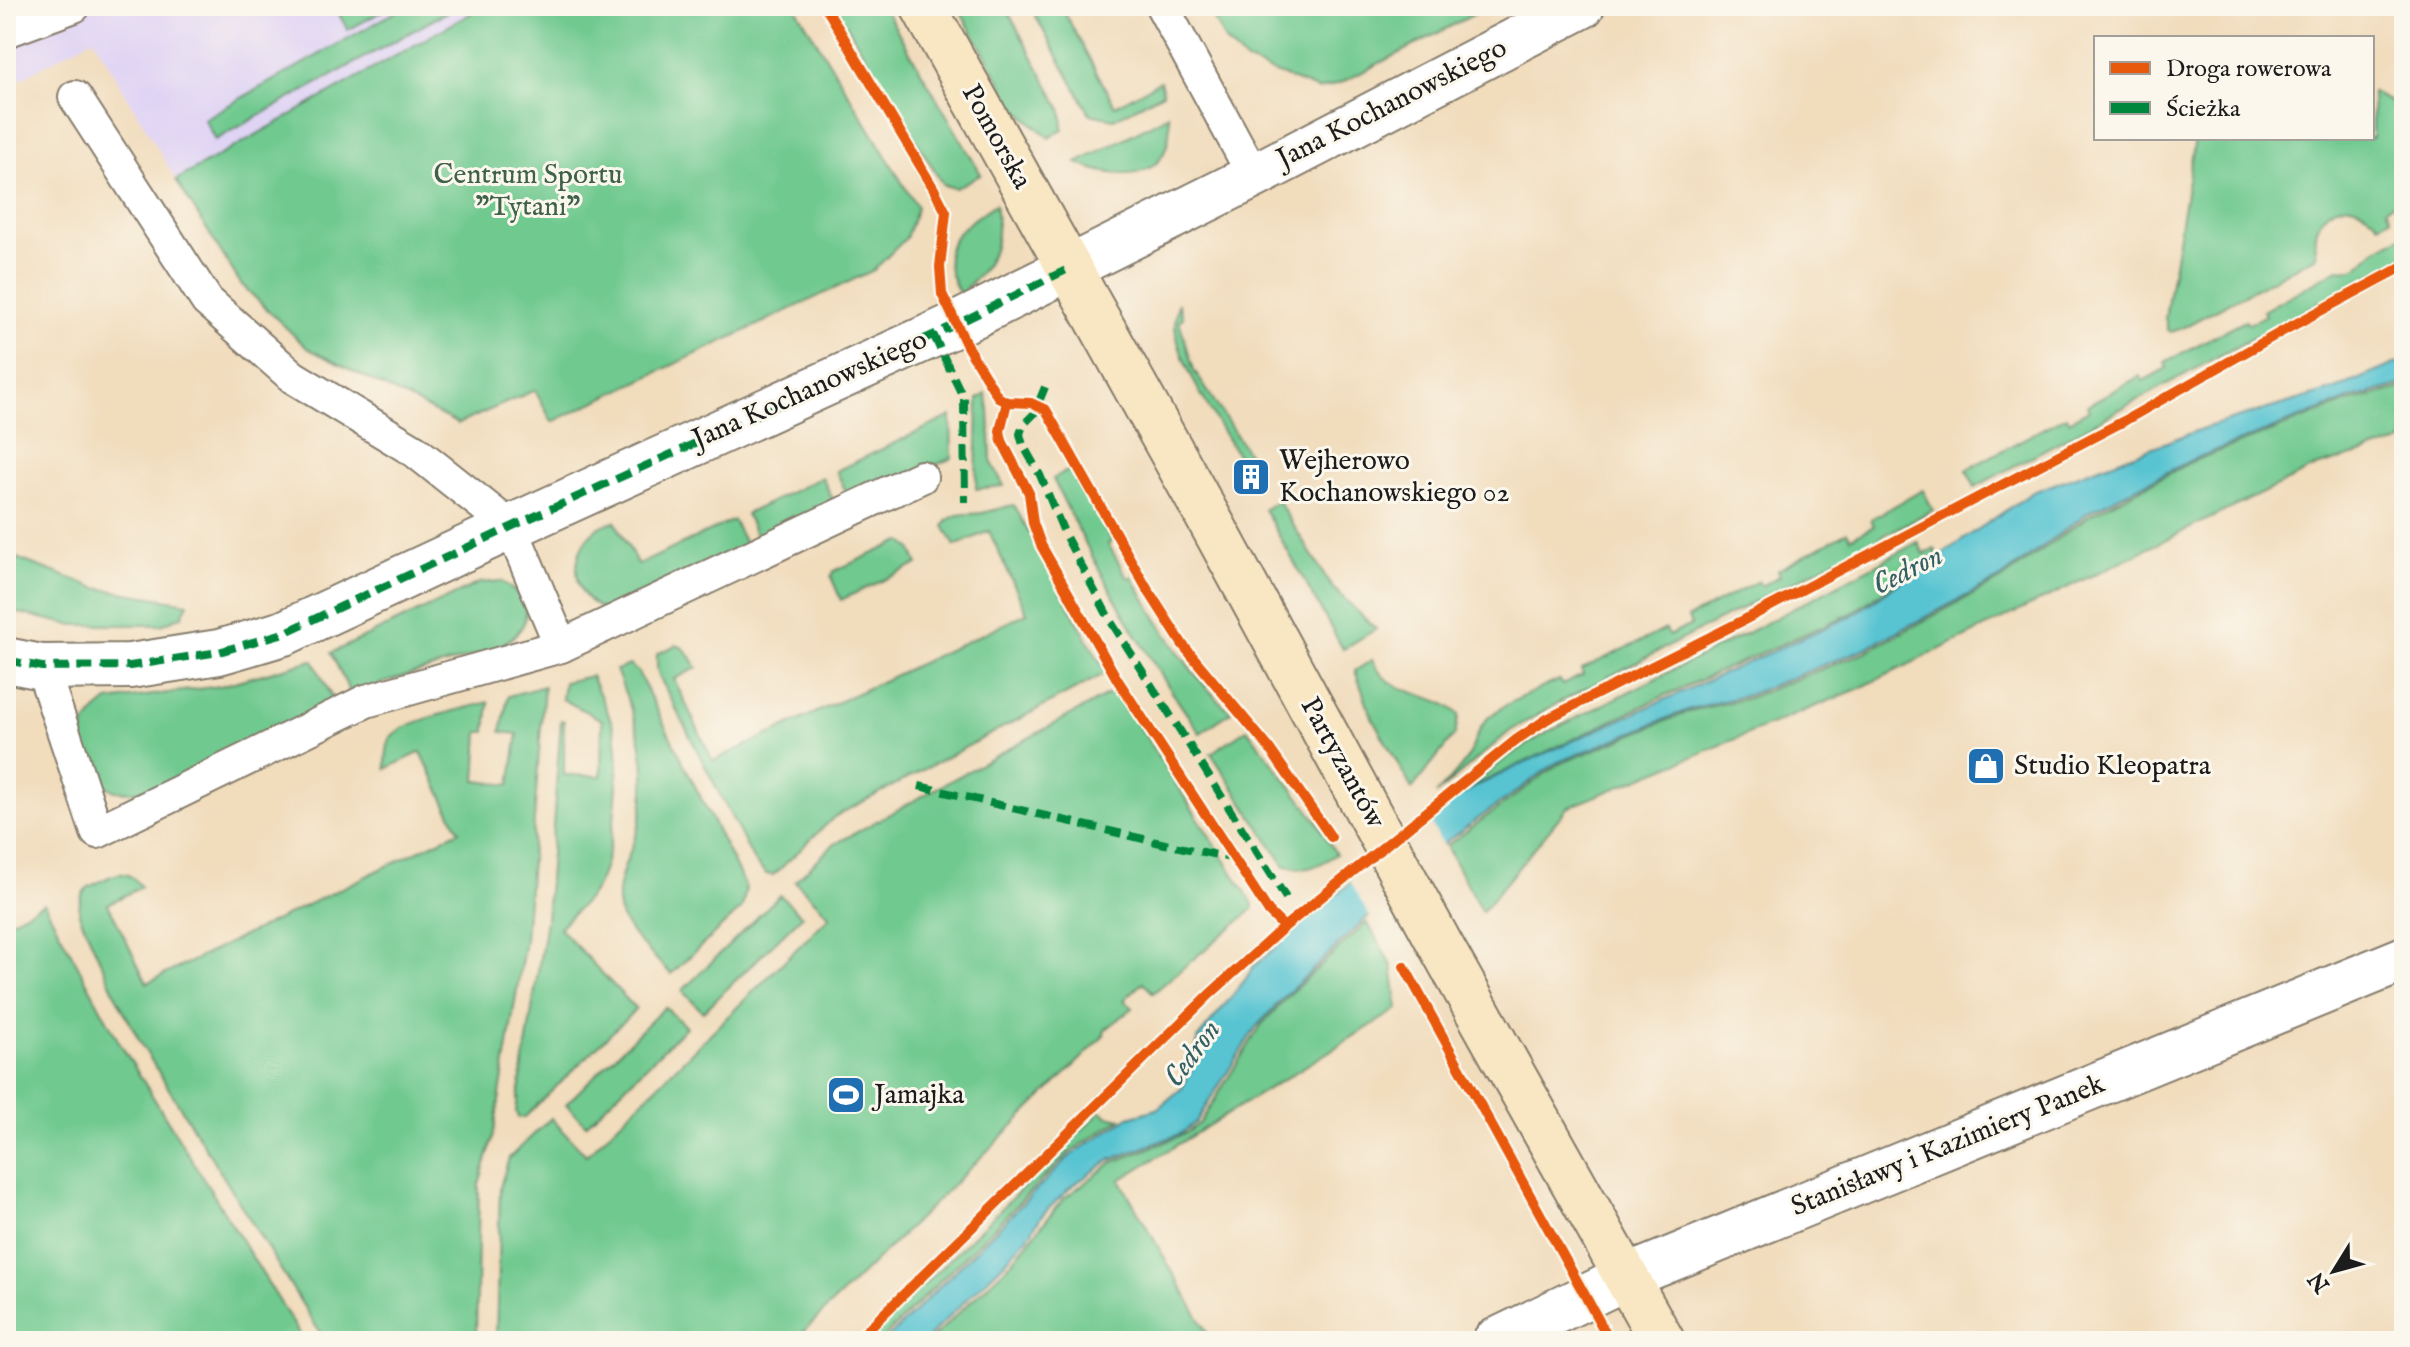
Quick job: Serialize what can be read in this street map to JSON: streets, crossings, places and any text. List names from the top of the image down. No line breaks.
{"streets":{"street":["Jana Kochanowskiego","Pomorska","Partyzantów","Stanisławy i Kazimiery Panek"]},"crossings":[["Jana Kochanowskiego","Pomorska"],["Jana Kochanowskiego","Partyzantów"],["Pomorska","Partyzantów"],["Partyzantów","Stanisławy i Kazimiery Panek"]],"water":["Cedron"],"parks":["Centrum Sportu \"Tytani\""],"places":{"building":["Wejherowo Kochanowskiego 02"],"shop":["Studio Kleopatra"],"sports":["Jamajka"]},"legend":["Droga rowerowa","Ścieżka"],"north":"bottom left"}
